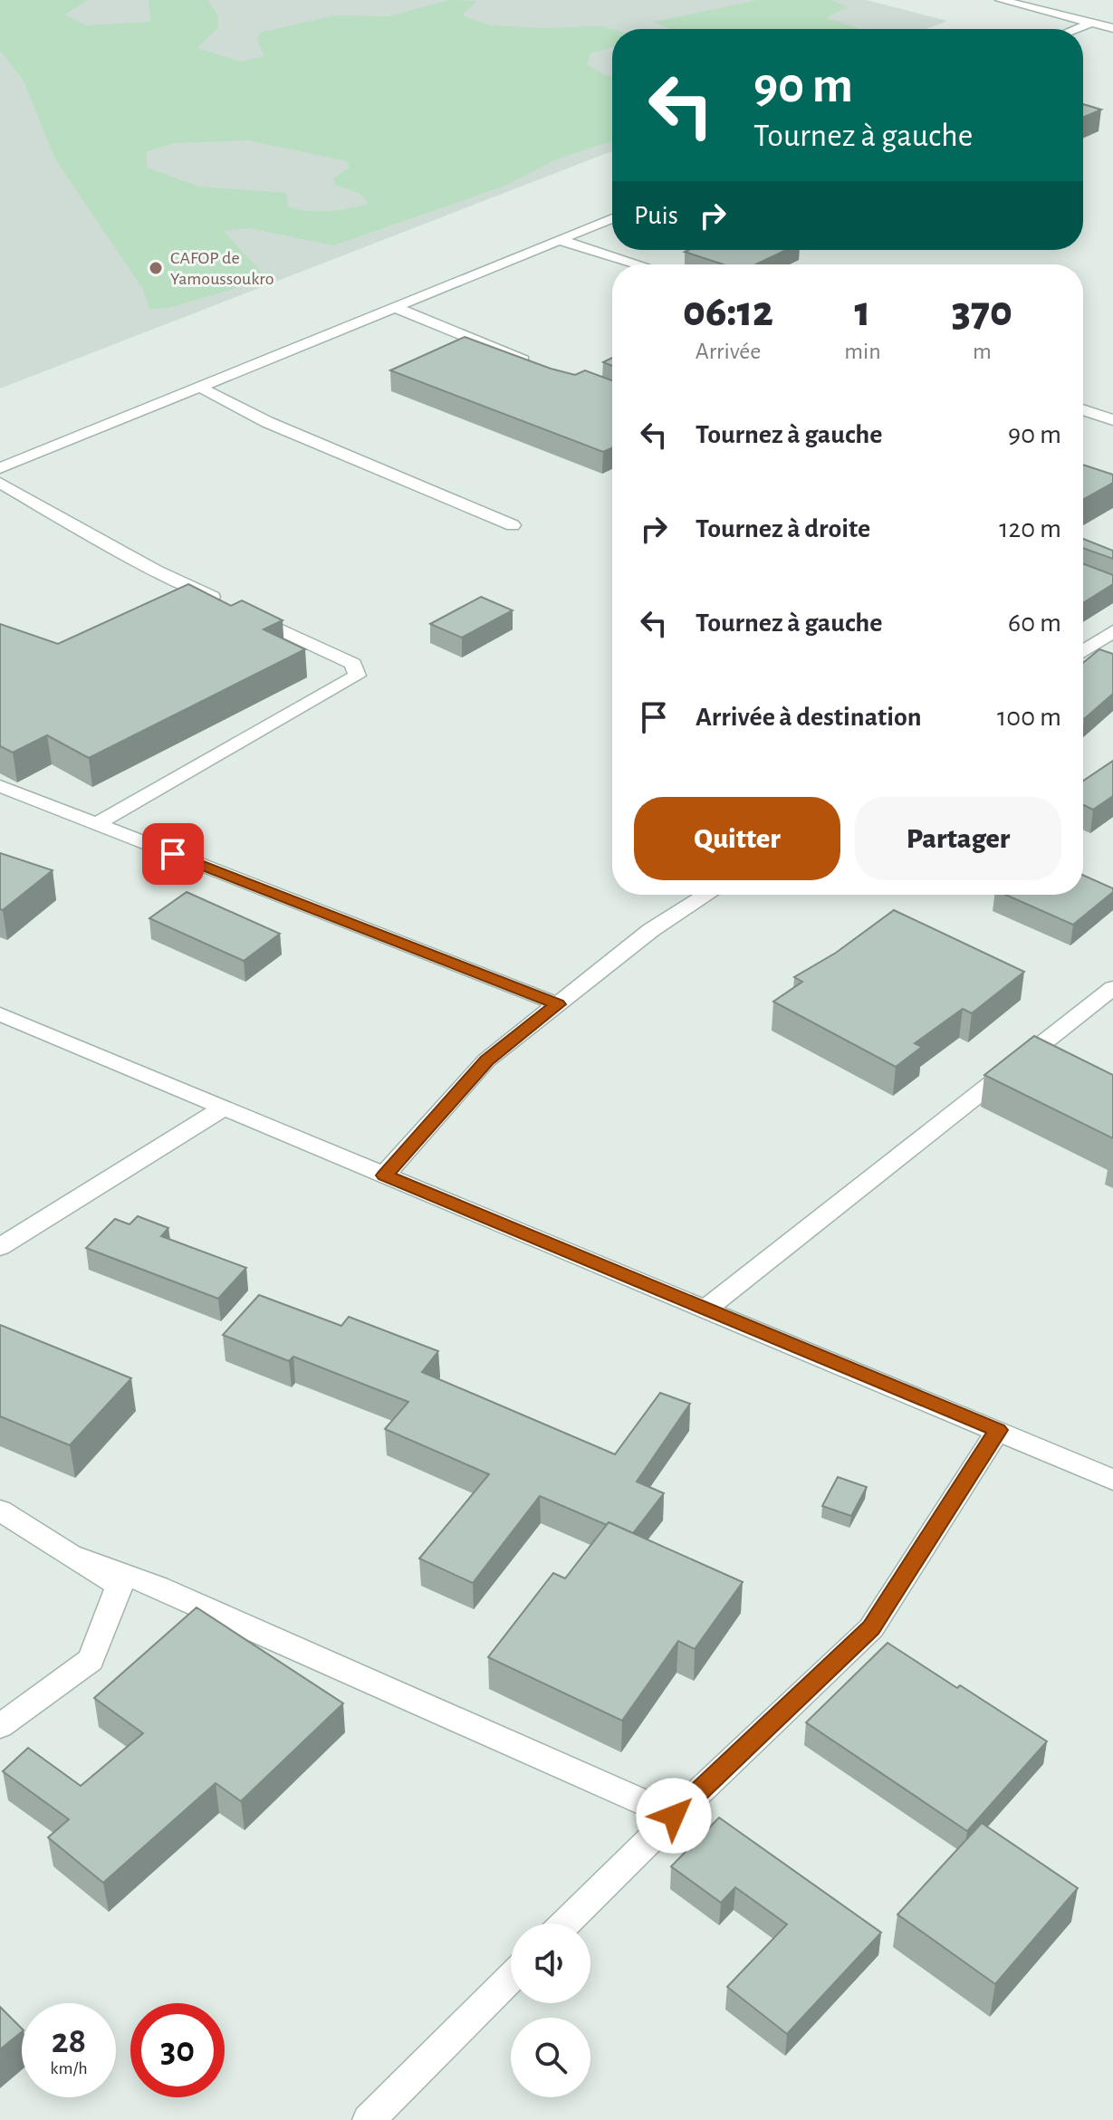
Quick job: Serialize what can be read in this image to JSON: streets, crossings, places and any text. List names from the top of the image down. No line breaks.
{"places":["CAFOP de Yamoussoukro"],"page":{"turn":["90 m","Tournez à gauche"],"then":"Puis","eta":["06:12","Arrivée","1","min","370","m"],"list":[{"name":"Tournez à gauche","value":"90 m"},{"name":"Tournez à droite","value":"120 m"},{"name":"Tournez à gauche","value":"60 m"},{"name":"Arrivée à destination","value":"100 m"}],"buttons":["Quitter","Partager"],"speed":"28 km/h","limit":"30"}}
